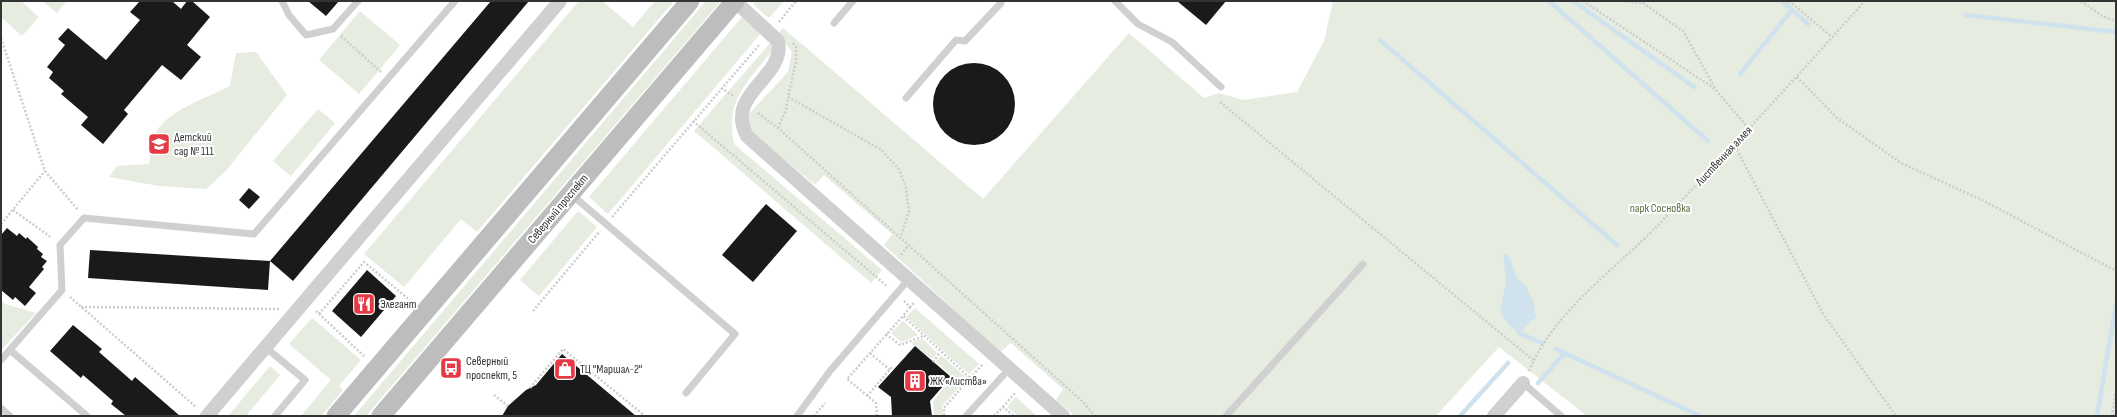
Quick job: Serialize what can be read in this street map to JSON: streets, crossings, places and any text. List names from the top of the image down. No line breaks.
{"streets":{"main road":["Северный проспект"],"path":["Лиственная аллея"]},"parks":["парк Сосновка"],"places":{"school or university":["Детский сад № 111"],"restaurant":["Элегант"],"bus stop":["Северный проспект, 5"],"shop":["ТЦ \"Маршал-2\""],"building":["ЖК «Листва»"]}}
